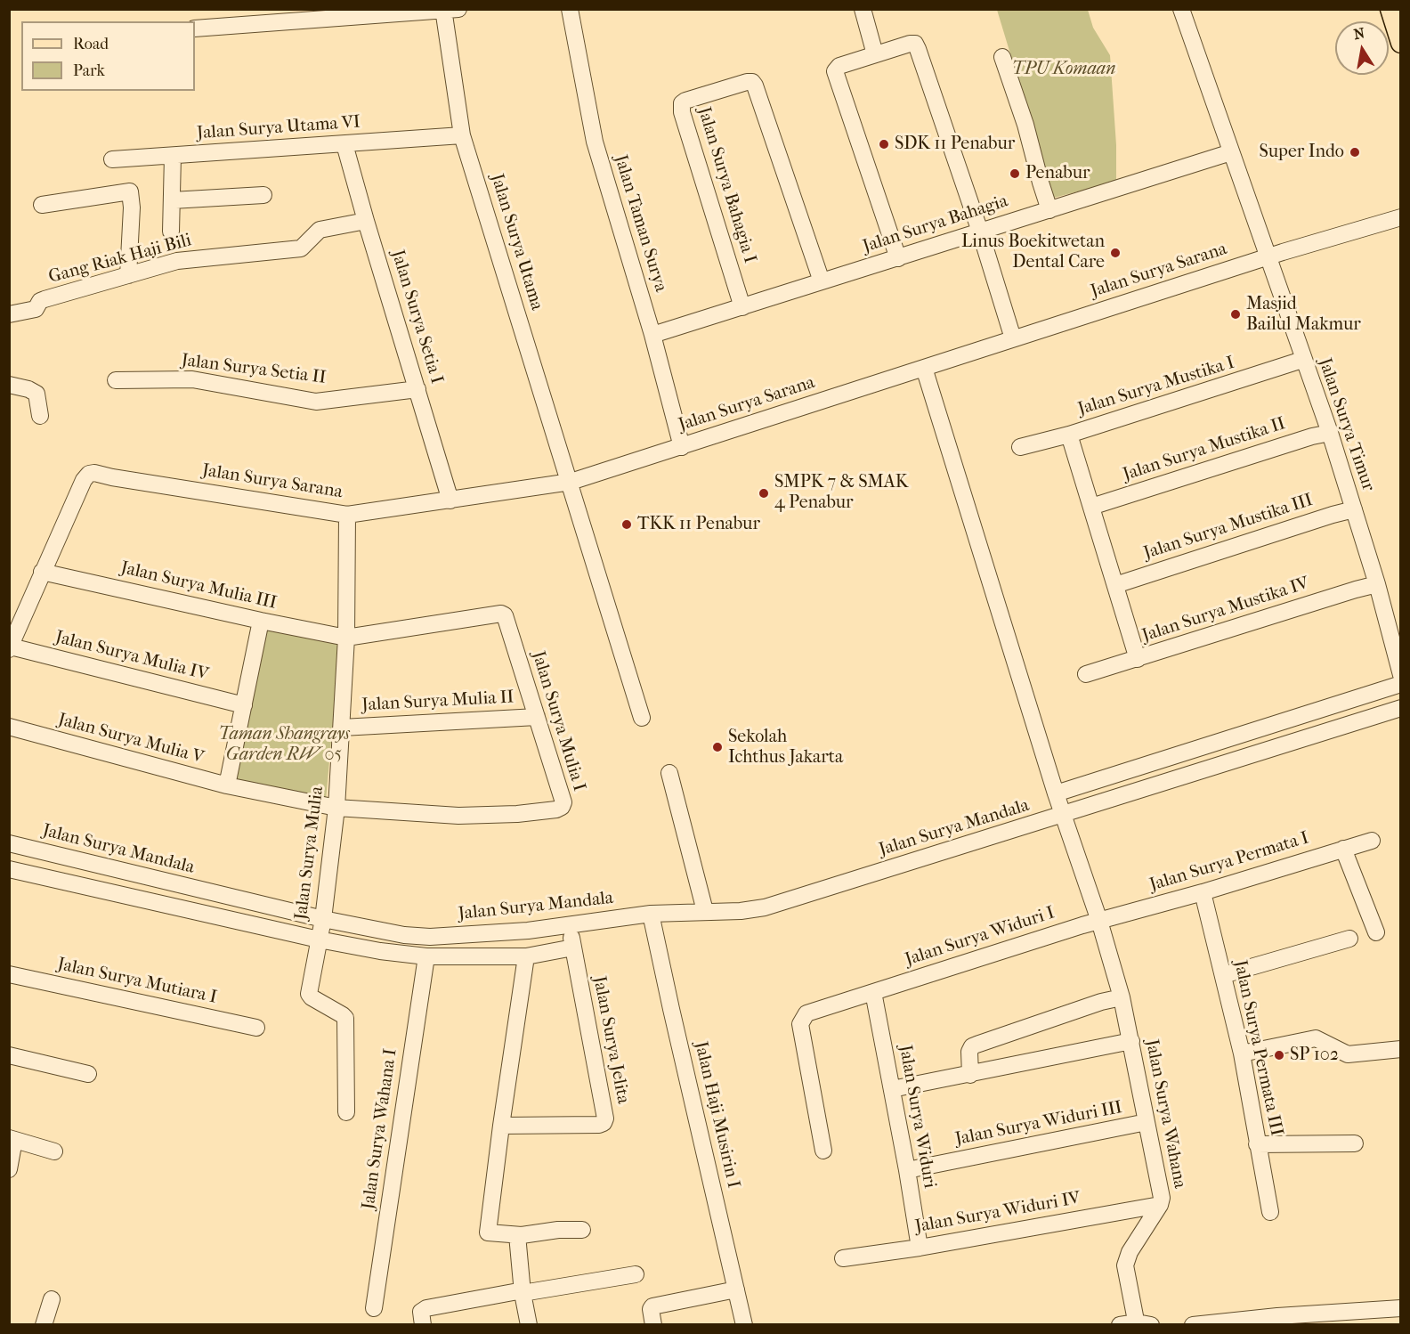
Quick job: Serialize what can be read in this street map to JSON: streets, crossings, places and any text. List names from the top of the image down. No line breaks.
{"streets":{"street":["Jalan Surya Utama VI","Jalan Surya Bahagia I","Jalan Taman Surya","Jalan Surya Bahagia","Jalan Surya Utama","Gang Riak Haji Bili","Jalan Surya Sarana","Jalan Surya Setia I","Jalan Surya Setia II","Jalan Surya Mustika I","Jalan Surya Timur","Jalan Surya Mustika II","Jalan Surya Mustika III","Jalan Surya Mulia III","Jalan Surya Mustika IV","Jalan Surya Mulia IV","Jalan Surya Mulia II","Jalan Surya Mulia I","Jalan Surya Mulia V","Jalan Surya Mandala","Jalan Surya Mulia","Jalan Surya Permata I","Jalan Surya Widuri I","Jalan Surya Mutiara I","Jalan Surya Jelita","Jalan Surya Permata III","Jalan Surya Wahana","Jalan Haji Musirin I","Jalan Surya Widuri","Jalan Surya Widuri III","Jalan Surya Wahana I","Jalan Surya Widuri IV"]},"crossings":[["Jalan Surya Utama VI","Jalan Surya Utama"],["Jalan Surya Utama VI","Jalan Surya Setia I"],["Jalan Surya Bahagia I","Jalan Surya Bahagia"],["Jalan Taman Surya","Jalan Surya Bahagia"],["Jalan Taman Surya","Jalan Surya Sarana"],["Jalan Surya Bahagia","Jalan Surya Timur"],["Jalan Surya Utama","Jalan Surya Sarana"],["Gang Riak Haji Bili","Jalan Surya Setia I"],["Jalan Surya Sarana","Jalan Surya Setia I"],["Jalan Surya Sarana","Jalan Surya Timur"],["Jalan Surya Sarana","Jalan Surya Mulia III"],["Jalan Surya Sarana","Jalan Surya Mulia"],["Jalan Surya Setia I","Jalan Surya Setia II"],["Jalan Surya Mustika I","Jalan Surya Timur"],["Jalan Surya Timur","Jalan Surya Mustika II"],["Jalan Surya Timur","Jalan Surya Mustika III"],["Jalan Surya Timur","Jalan Surya Mustika IV"],["Jalan Surya Mulia III","Jalan Surya Mulia I"],["Jalan Surya Mulia III","Jalan Surya Mulia"],["Jalan Surya Mulia II","Jalan Surya Mulia I"],["Jalan Surya Mulia II","Jalan Surya Mulia"],["Jalan Surya Mulia I","Jalan Surya Mulia V"],["Jalan Surya Mulia I","Jalan Surya Mulia"],["Jalan Surya Mulia V","Jalan Surya Mulia"],["Jalan Surya Mandala","Jalan Surya Mulia"],["Jalan Surya Mandala","Jalan Surya Jelita"],["Jalan Surya Mandala","Jalan Haji Musirin I"],["Jalan Surya Permata I","Jalan Surya Widuri I"],["Jalan Surya Permata I","Jalan Surya Permata III"],["Jalan Surya Permata I","Jalan Surya Wahana"],["Jalan Surya Widuri I","Jalan Surya Wahana"],["Jalan Surya Widuri I","Jalan Surya Widuri"],["Jalan Surya Wahana","Jalan Surya Widuri III"],["Jalan Surya Wahana","Jalan Surya Widuri IV"],["Jalan Surya Widuri","Jalan Surya Widuri III"],["Jalan Surya Widuri","Jalan Surya Widuri IV"]],"parks":["TPU Komaan","Taman Shangrays Garden RW 05"],"places":["SDK 11 Penabur","Super Indo","Penabur","Linus Boekitwetan Dental Care","Masjid Bailul Makmur","SMPK 7 & SMAK 4 Penabur","TKK 11 Penabur","Sekolah Ichthus Jakarta","SP 102"],"legend":["Road","Park"],"north":"top"}
